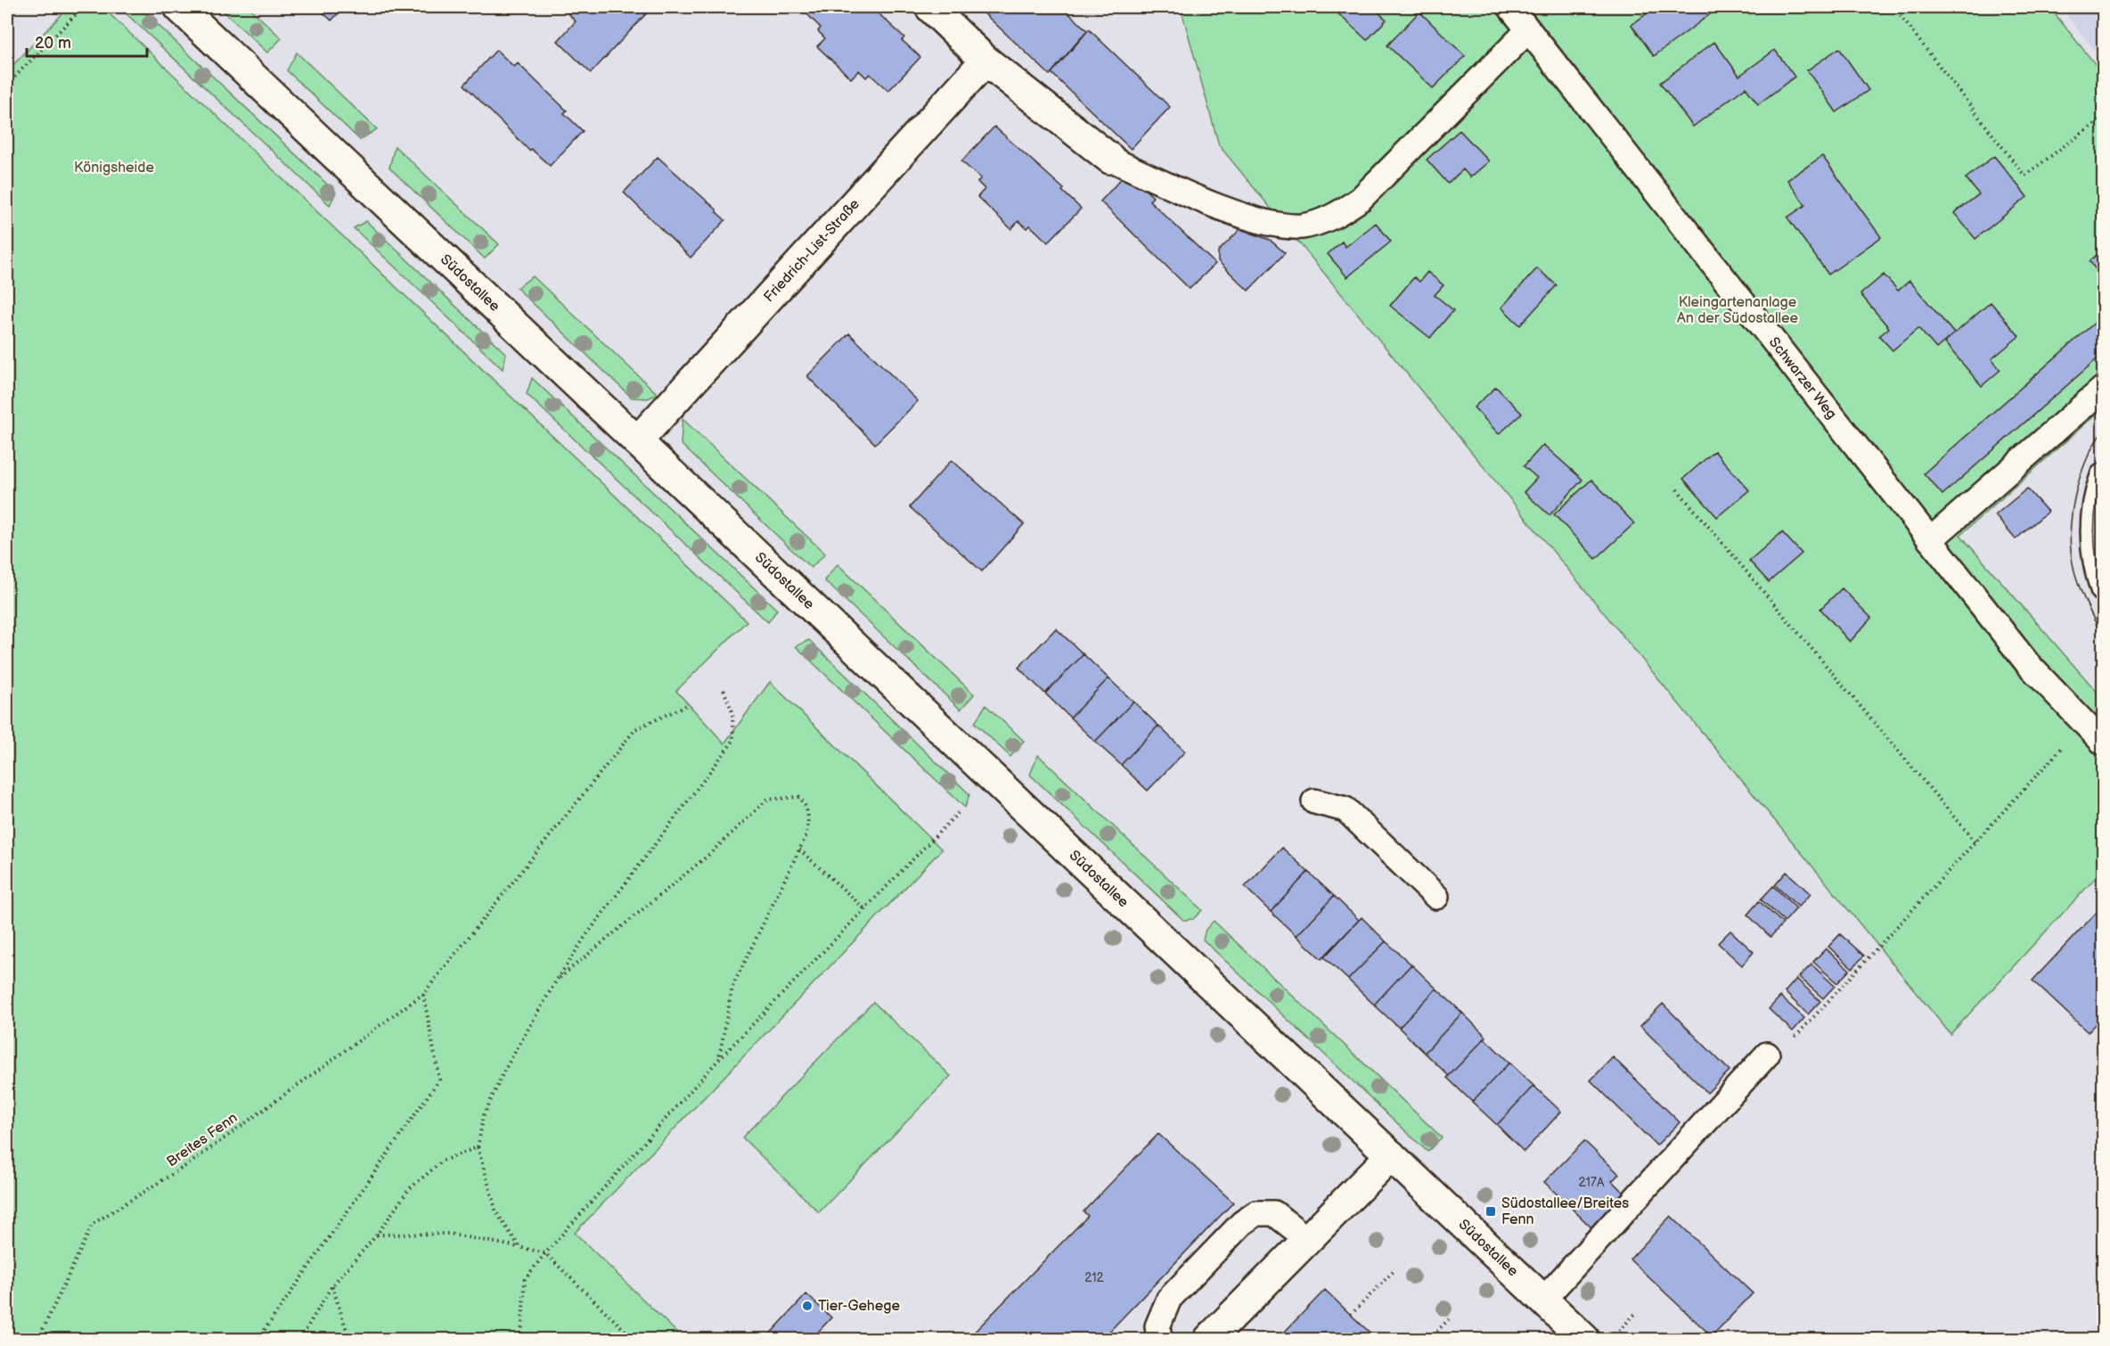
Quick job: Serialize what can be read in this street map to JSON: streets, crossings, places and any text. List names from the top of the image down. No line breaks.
{"streets":{"street":["Friedrich-List-Straße","Südostallee"],"lane":["Schwarzer Weg"],"path":["Breites Fenn"]},"crossings":[["Friedrich-List-Straße","Südostallee"]],"parks":["Königsheide","Kleingartenanlage An der Südostallee"],"places":{"transit":["Südostallee/Breites Fenn"],"other":["Tier-Gehege"]},"house_numbers":["217A","212"],"scale_bar":"20 m"}
